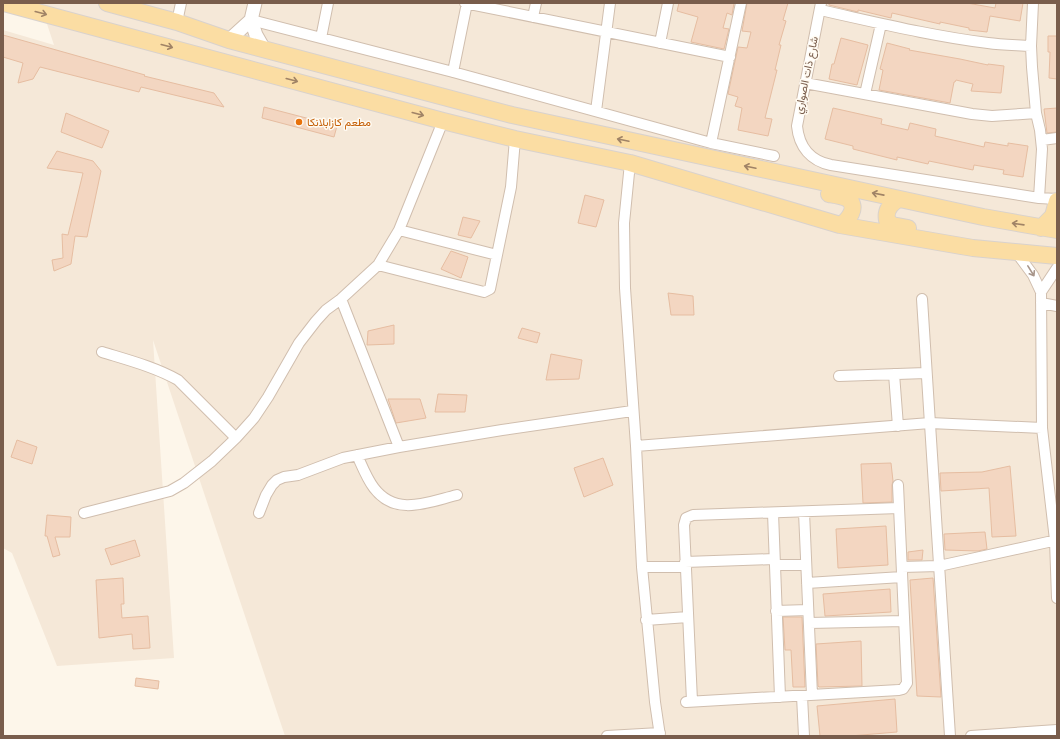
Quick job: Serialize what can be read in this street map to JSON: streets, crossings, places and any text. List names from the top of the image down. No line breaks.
{"streets":{"street":["شارع ذات الصواري"]},"places":["مطعم كازابلانكا"]}
